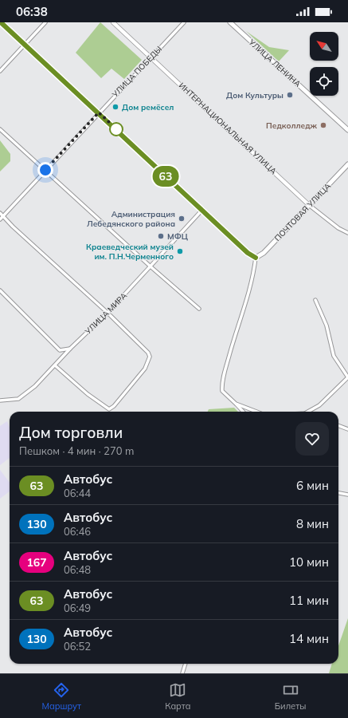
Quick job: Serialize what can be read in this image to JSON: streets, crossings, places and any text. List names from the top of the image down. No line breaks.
{"streets":{"main road":["УЛИЦА ЛЕНИНА","ПОЧТОВАЯ УЛИЦА"],"street":["УЛИЦА ПОБЕДЫ","ИНТЕРНАЦИОНАЛЬНАЯ УЛИЦА","УЛИЦА МИРА"]},"crossings":[["УЛИЦА ПОБЕДЫ","ИНТЕРНАЦИОНАЛЬНАЯ УЛИЦА"],["ИНТЕРНАЦИОНАЛЬНАЯ УЛИЦА","ПОЧТОВАЯ УЛИЦА"]],"places":["Дом Культуры","Дом ремёсел","Педколледж","Администрация Лебедянского района","МФЦ","Краеведческий музей им. П.Н.Черменного"],"lines":["bus line 63"],"north":"top left","page":{"status":"06:38","on_map":"63","heading":["Дом торговли","Пешком · 4 мин · 270 m"],"list":[{"mark":"63","name":"Автобус","note":"06:44","value":"6 мин"},{"mark":"130","name":"Автобус","note":"06:46","value":"8 мин"},{"mark":"167","name":"Автобус","note":"06:48","value":"10 мин"},{"mark":"63","name":"Автобус","note":"06:49","value":"11 мин"},{"mark":"130","name":"Автобус","note":"06:52","value":"14 мин"}],"tabs":["Маршрут","Карта","Билеты"]}}
